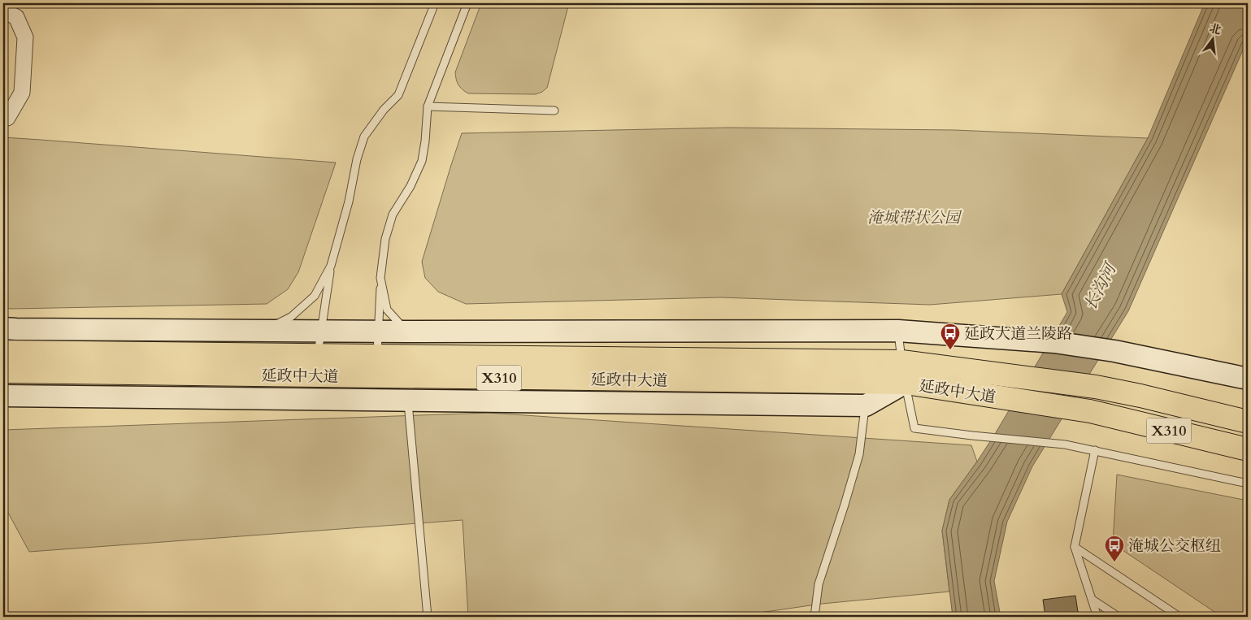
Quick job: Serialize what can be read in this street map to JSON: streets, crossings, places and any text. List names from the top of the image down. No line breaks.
{"streets":{"main road":["延政中大道","X310"]},"water":["长沟河"],"parks":["淹城带状公园"],"places":{"bus stop":["延政大道兰陵路","淹城公交枢纽"]},"north":"top"}
